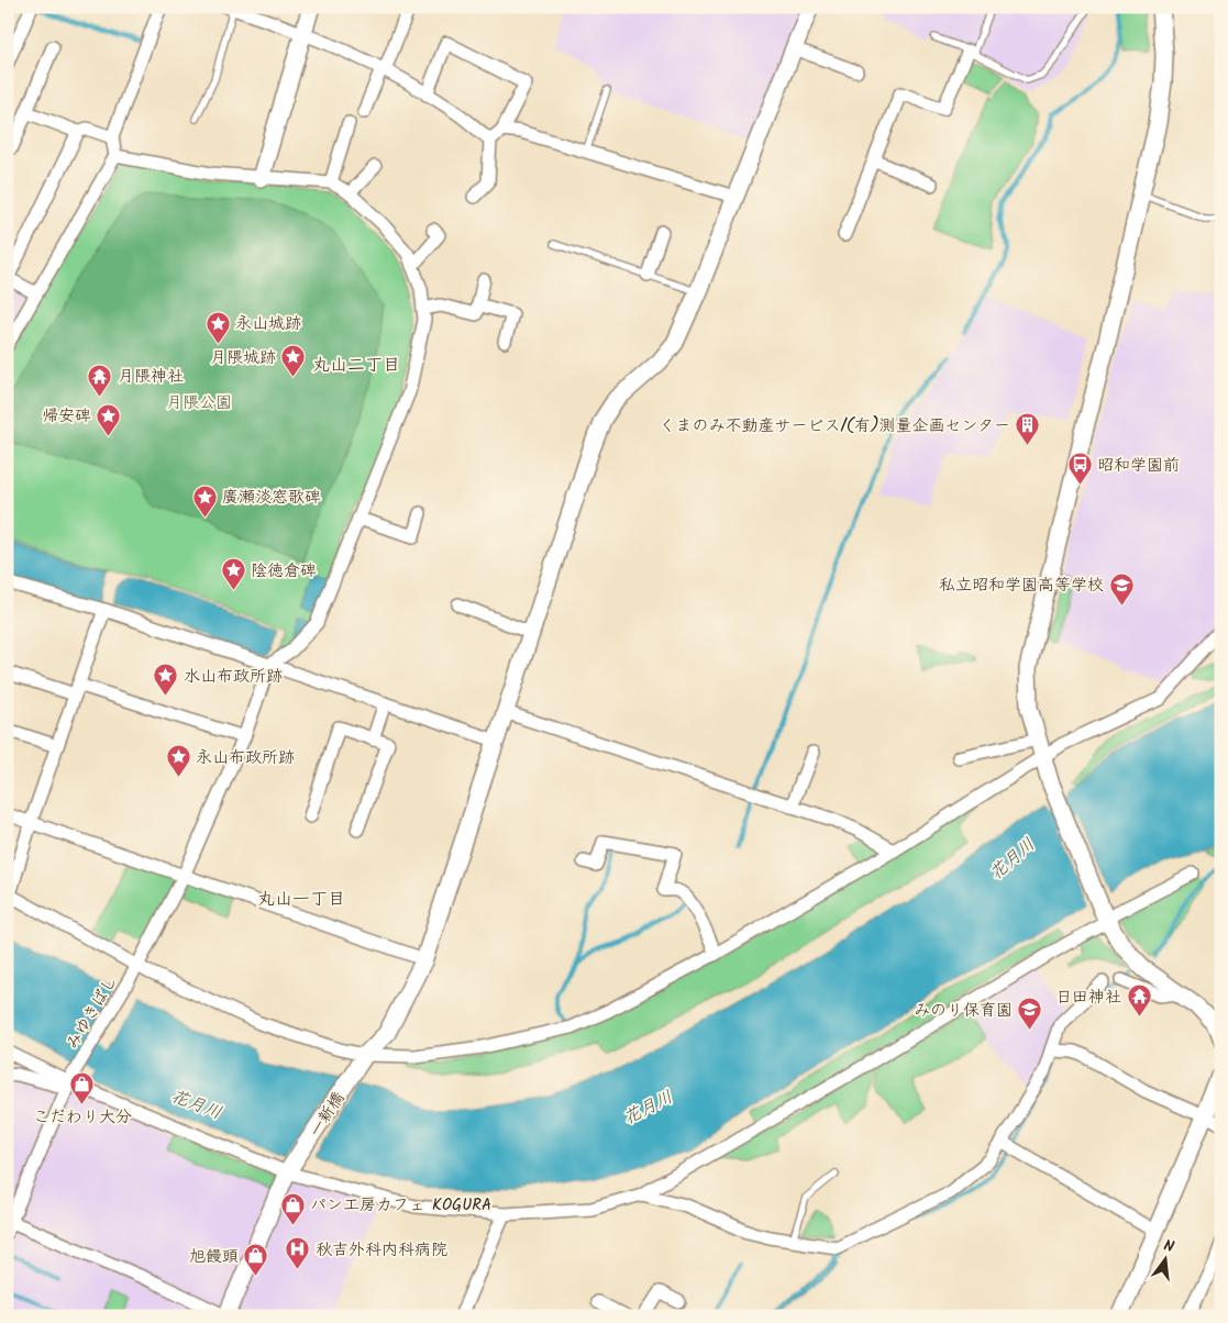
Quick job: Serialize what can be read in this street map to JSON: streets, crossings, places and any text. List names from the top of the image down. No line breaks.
{"streets":{"street":["みゆきばし","一新橋"]},"districts":["丸山二丁目","丸山一丁目"],"water":["花月川"],"parks":["月隈公園"],"places":{"place":["永山城跡","月隈城跡","帰安碑","廣瀬淡窓歌碑","陰徳倉碑","水山布政所跡","永山布政所跡"],"temple":["月隈神社","日田神社"],"building":["くまのみ不動産サービス/(有)測量企画センター"],"bus stop":["昭和学園前"],"school or university":["私立昭和学園高等学校","みのり保育園"],"shop":["こだわり大分","パン工房カフェ KOGURA","旭饅頭"],"hospital":["秋吉外科内科病院"]},"north":"top"}
